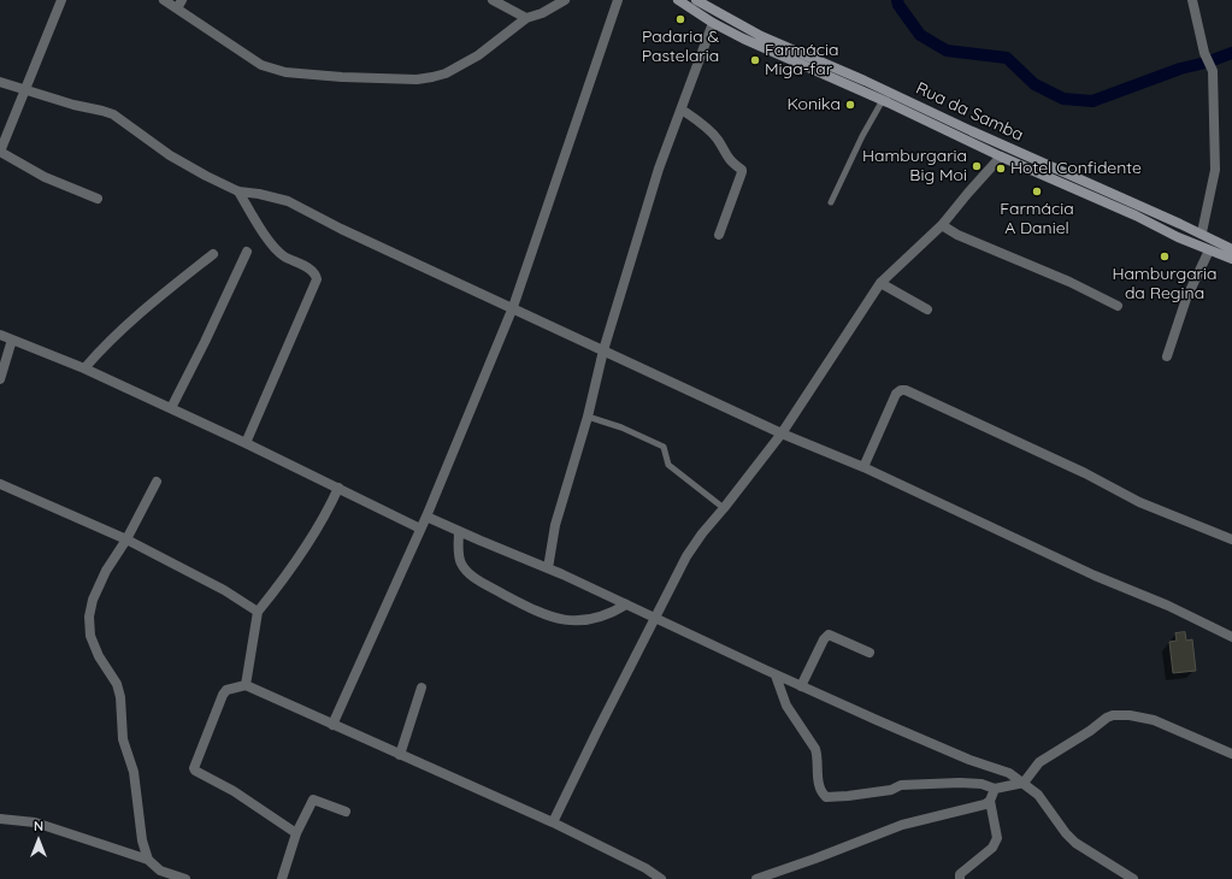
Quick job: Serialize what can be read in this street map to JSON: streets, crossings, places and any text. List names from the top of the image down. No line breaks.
{"streets":{"main road":["Rua da Samba"]},"places":["Padaria & Pastelaria","Farmácia Miga-far","Konika","Hamburgaria Big Moi","Hotel Confidente","Farmácia A Daniel","Hamburgaria da Regina"],"north":"top"}
